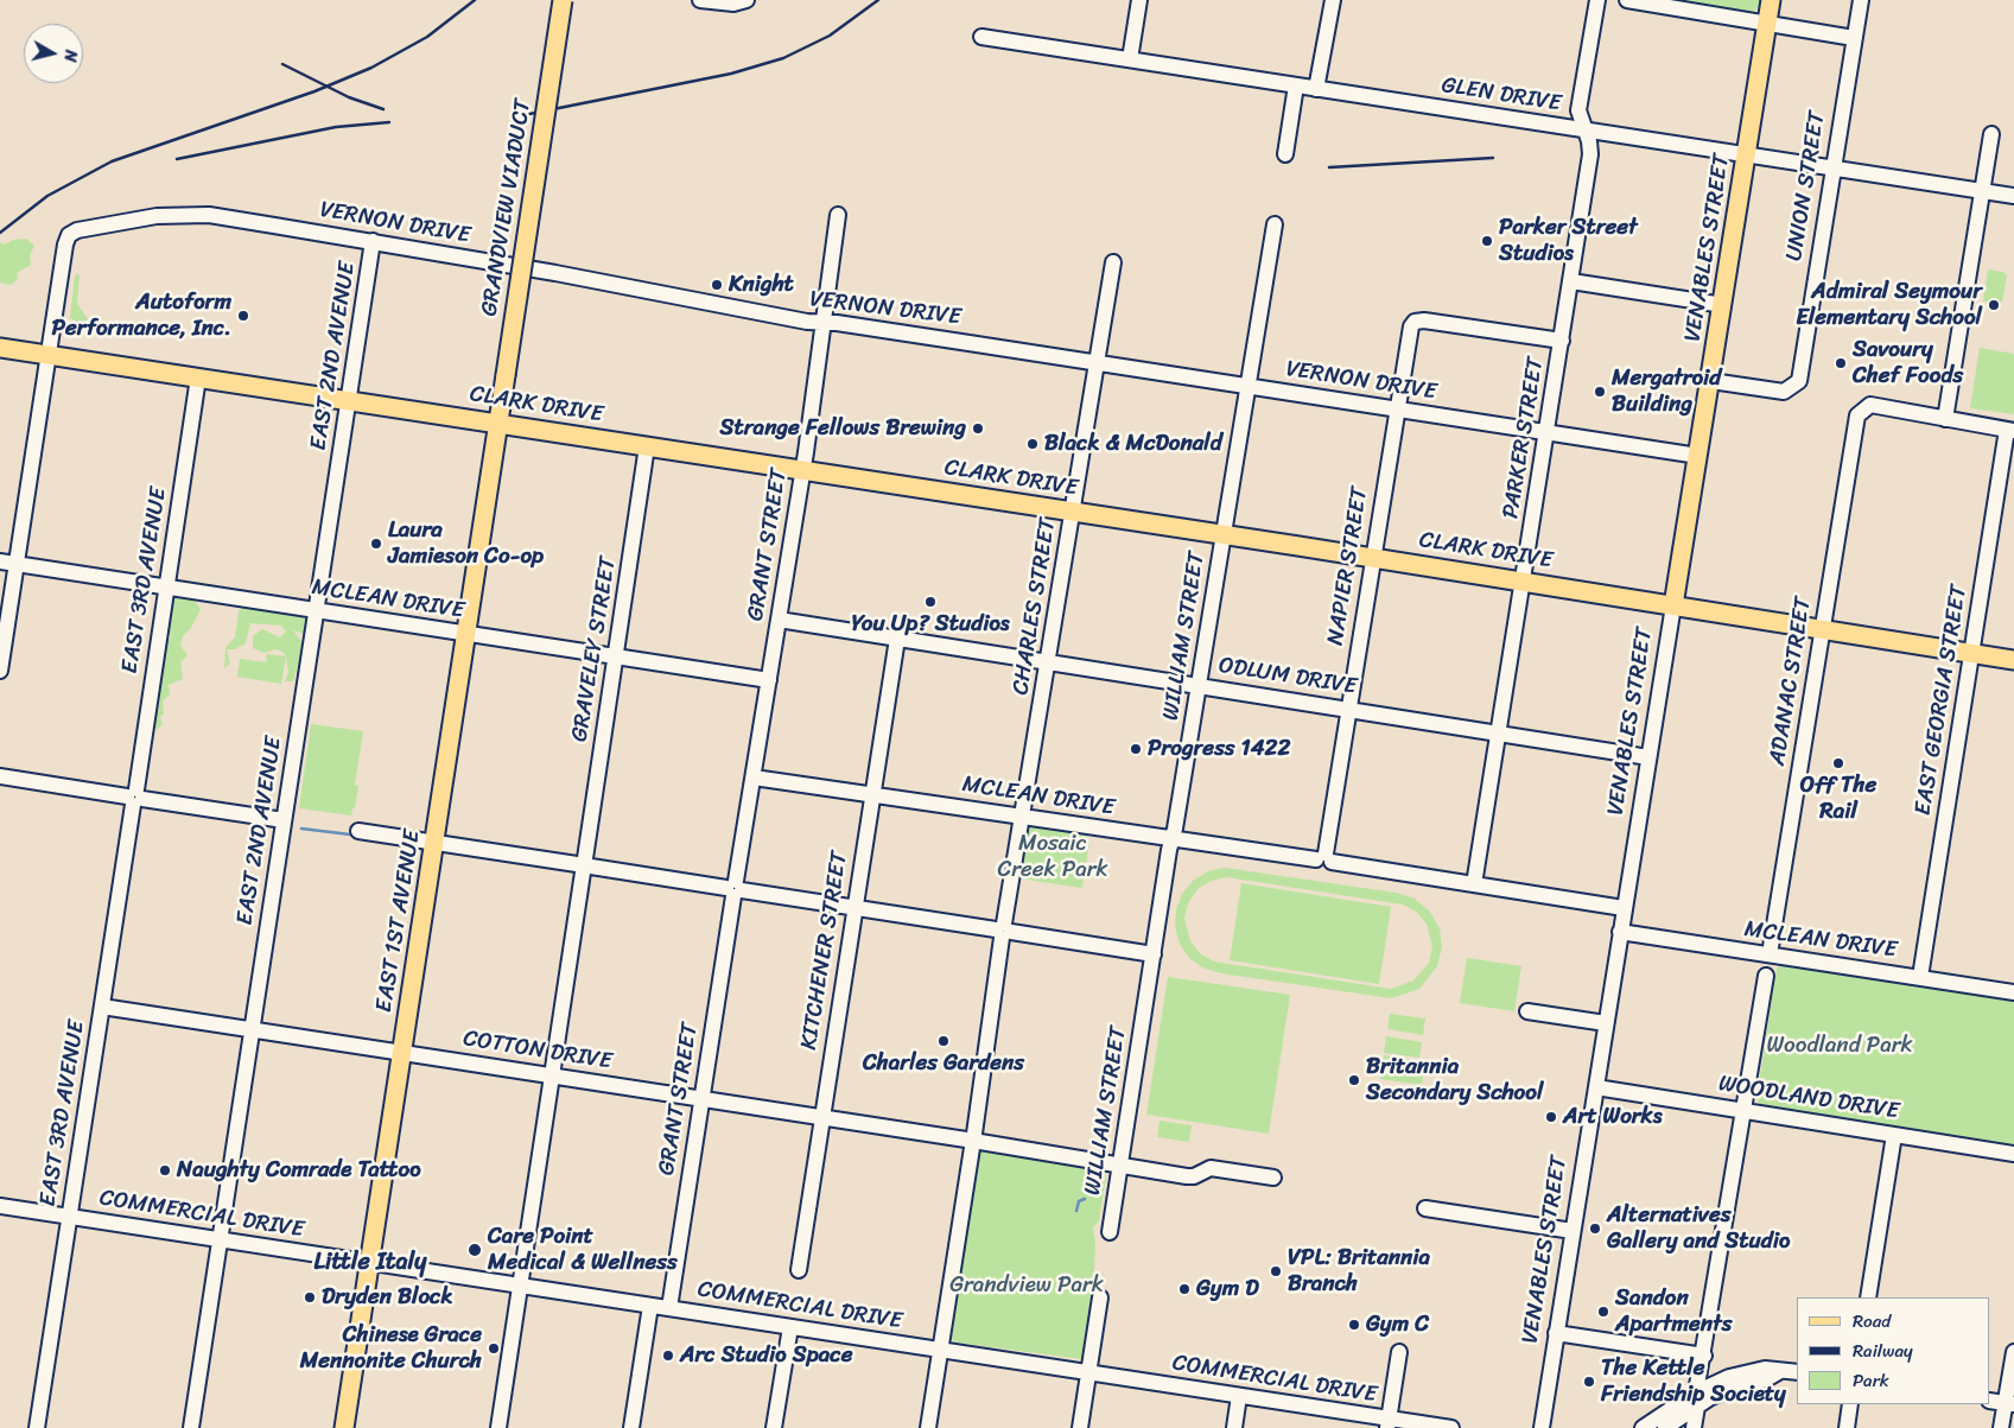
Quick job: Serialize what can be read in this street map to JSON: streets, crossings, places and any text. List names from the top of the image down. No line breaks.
{"streets":{"main road":["GRANDVIEW VIADUCT","VENABLES STREET","CLARK DRIVE","EAST 1ST AVENUE"],"street":["GLEN DRIVE","UNION STREET","VERNON DRIVE","EAST 2ND AVENUE","PARKER STREET","GRANT STREET","NAPIER STREET","EAST 3RD AVENUE","MCLEAN DRIVE","CHARLES STREET","WILLIAM STREET","GRAVELEY STREET","ODLUM DRIVE","ADANAC STREET","EAST GEORGIA STREET","KITCHENER STREET","COTTON DRIVE","WOODLAND DRIVE","COMMERCIAL DRIVE"]},"crossings":[["GLEN DRIVE","UNION STREET"],["GLEN DRIVE","VENABLES STREET"],["GLEN DRIVE","PARKER STREET"],["UNION STREET","VENABLES STREET"],["GRANDVIEW VIADUCT","CLARK DRIVE"],["GRANDVIEW VIADUCT","EAST 1ST AVENUE"],["VERNON DRIVE","VENABLES STREET"],["VERNON DRIVE","EAST 2ND AVENUE"],["VERNON DRIVE","CLARK DRIVE"],["VERNON DRIVE","PARKER STREET"],["VERNON DRIVE","GRANT STREET"],["VERNON DRIVE","NAPIER STREET"],["VERNON DRIVE","CHARLES STREET"],["VERNON DRIVE","WILLIAM STREET"],["VENABLES STREET","CLARK DRIVE"],["VENABLES STREET","MCLEAN DRIVE"],["VENABLES STREET","ODLUM DRIVE"],["VENABLES STREET","WOODLAND DRIVE"],["EAST 2ND AVENUE","CLARK DRIVE"],["EAST 2ND AVENUE","MCLEAN DRIVE"],["EAST 2ND AVENUE","COTTON DRIVE"],["EAST 2ND AVENUE","COMMERCIAL DRIVE"],["CLARK DRIVE","PARKER STREET"],["CLARK DRIVE","GRANT STREET"],["CLARK DRIVE","NAPIER STREET"],["CLARK DRIVE","EAST 3RD AVENUE"],["CLARK DRIVE","CHARLES STREET"],["CLARK DRIVE","WILLIAM STREET"],["CLARK DRIVE","GRAVELEY STREET"],["CLARK DRIVE","ADANAC STREET"],["CLARK DRIVE","EAST GEORGIA STREET"],["CLARK DRIVE","EAST 1ST AVENUE"],["PARKER STREET","NAPIER STREET"],["PARKER STREET","MCLEAN DRIVE"],["PARKER STREET","ODLUM DRIVE"],["GRANT STREET","MCLEAN DRIVE"],["GRANT STREET","ODLUM DRIVE"],["GRANT STREET","COTTON DRIVE"],["GRANT STREET","COMMERCIAL DRIVE"],["NAPIER STREET","MCLEAN DRIVE"],["NAPIER STREET","ODLUM DRIVE"],["EAST 3RD AVENUE","MCLEAN DRIVE"],["EAST 3RD AVENUE","COTTON DRIVE"],["EAST 3RD AVENUE","COMMERCIAL DRIVE"],["MCLEAN DRIVE","CHARLES STREET"],["MCLEAN DRIVE","WILLIAM STREET"],["MCLEAN DRIVE","GRAVELEY STREET"],["MCLEAN DRIVE","ADANAC STREET"],["MCLEAN DRIVE","EAST GEORGIA STREET"],["MCLEAN DRIVE","EAST 1ST AVENUE"],["MCLEAN DRIVE","KITCHENER STREET"],["CHARLES STREET","ODLUM DRIVE"],["CHARLES STREET","COTTON DRIVE"],["CHARLES STREET","COMMERCIAL DRIVE"],["WILLIAM STREET","ODLUM DRIVE"],["WILLIAM STREET","COTTON DRIVE"],["GRAVELEY STREET","COTTON DRIVE"],["GRAVELEY STREET","COMMERCIAL DRIVE"],["ODLUM DRIVE","KITCHENER STREET"],["EAST 1ST AVENUE","COTTON DRIVE"],["EAST 1ST AVENUE","COMMERCIAL DRIVE"],["KITCHENER STREET","COTTON DRIVE"]],"districts":["Little Italy"],"parks":["Mosaic Creek Park","Woodland Park","Grandview Park"],"places":["Parker Street Studios","Knight","Admiral Seymour Elementary School","Autoform Performance, Inc.","Savoury Chef Foods","Mergatroid Building","Strange Fellows Brewing","Black & McDonald","Laura Jamieson Co-op","You Up? Studios","Progress 1422","Off The Rail","Charles Gardens","Britannia Secondary School","Art Works","Naughty Comrade Tattoo","Alternatives Gallery and Studio","Care Point Medical & Wellness","VPL: Britannia Branch","Gym D","Dryden Block","Sandon Apartments","Gym C","Chinese Grace Mennonite Church","Arc Studio Space","The Kettle Friendship Society"],"legend":["Road","Railway","Park"],"north":"right"}
